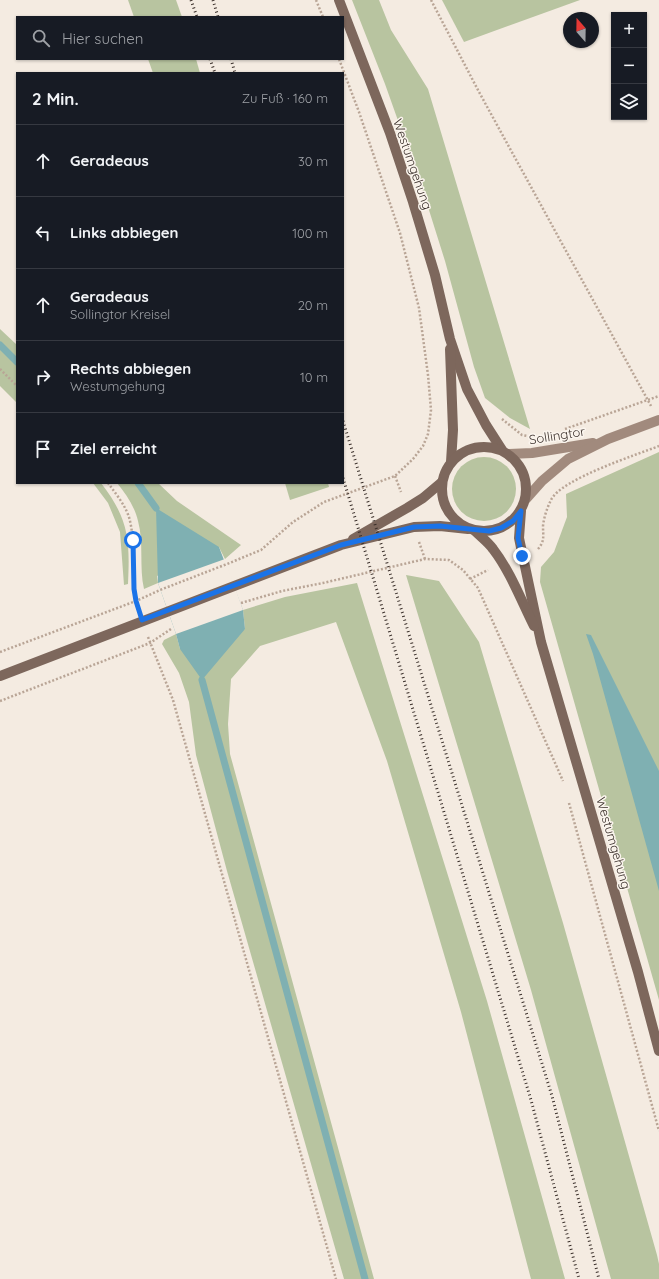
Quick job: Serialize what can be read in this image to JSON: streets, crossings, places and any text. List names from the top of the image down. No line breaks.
{"streets":{"main road":["Westumgehung","Sollingtor"]},"crossings":[["Westumgehung","Sollingtor"]],"north":"top","page":{"map_buttons":["+","−"],"search":"Hier suchen","heading":["2 Min.","Zu Fuß · 160 m"],"list":[["Geradeaus","30 m"],["Links abbiegen","100 m"],["Geradeaus","Sollingtor Kreisel","20 m"],["Rechts abbiegen","Westumgehung","10 m"],"Ziel erreicht"]}}
